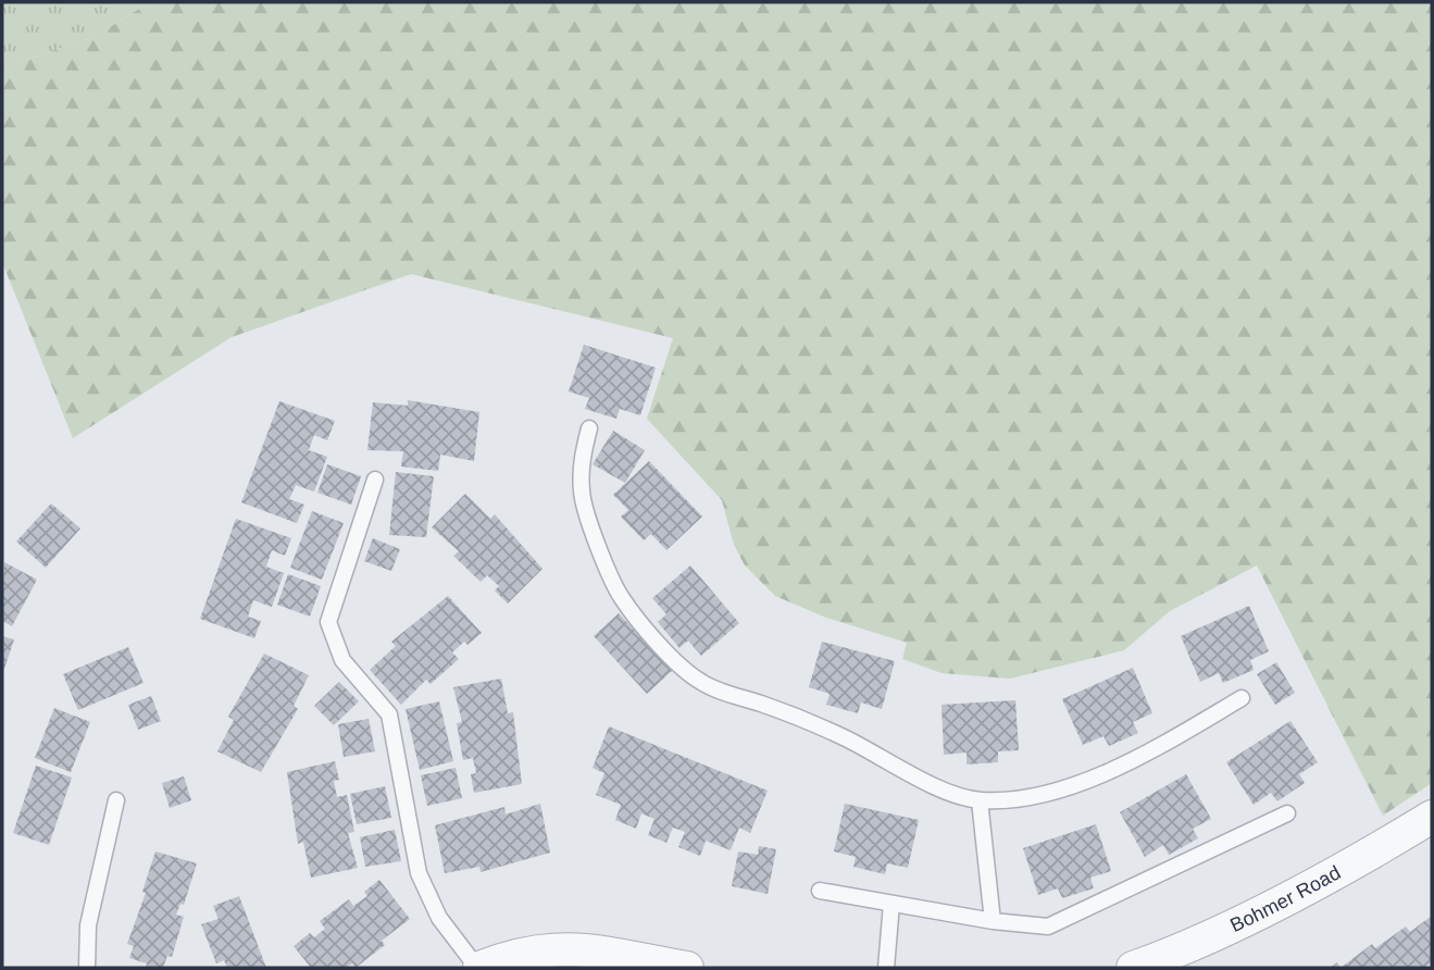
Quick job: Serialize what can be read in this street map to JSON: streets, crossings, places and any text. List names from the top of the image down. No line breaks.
{"streets":{"street":["Bohmer Road"]}}
